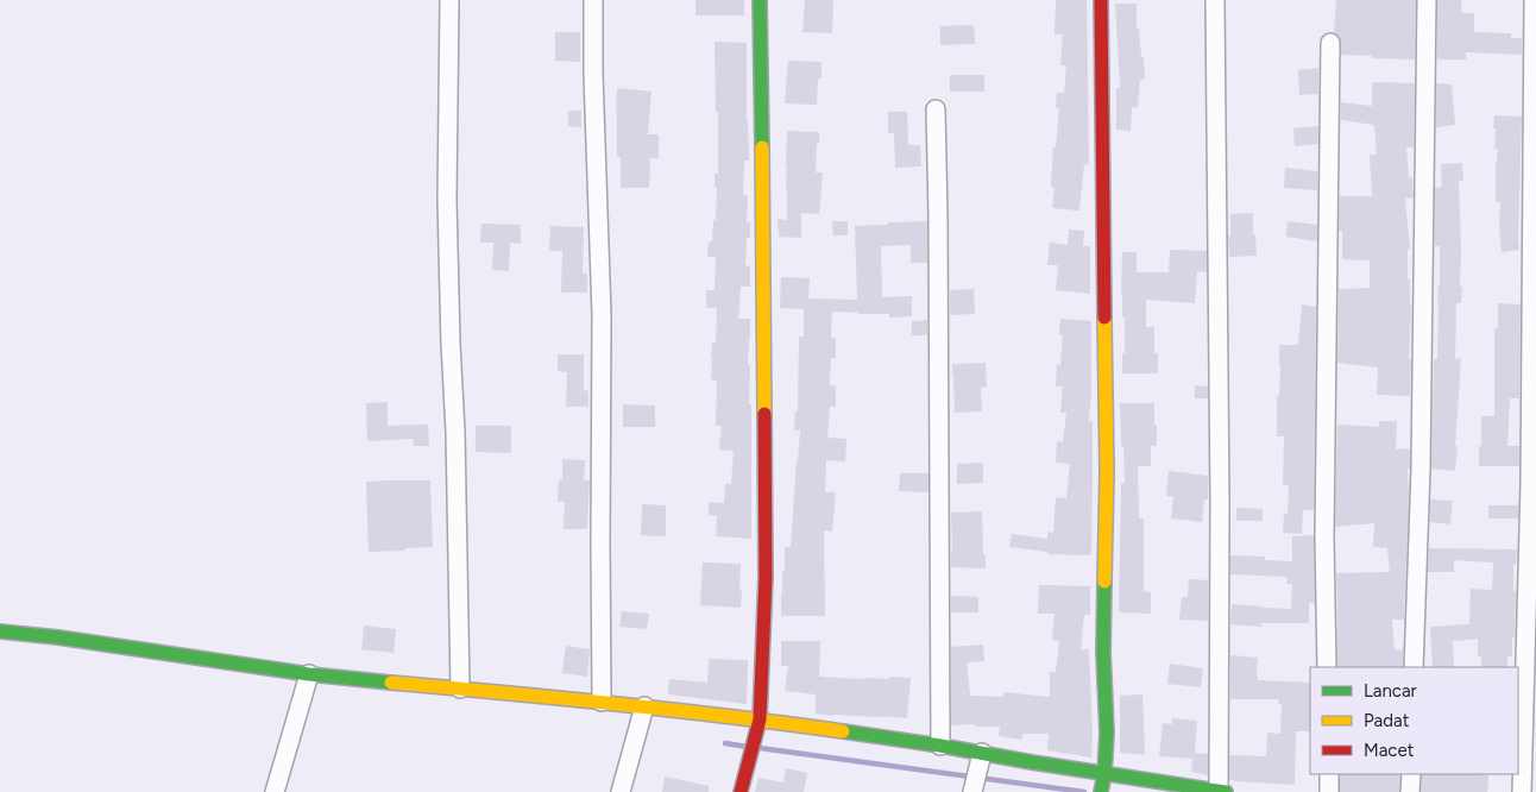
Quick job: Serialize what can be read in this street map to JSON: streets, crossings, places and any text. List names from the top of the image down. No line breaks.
{"legend":["Lancar","Padat","Macet"]}
